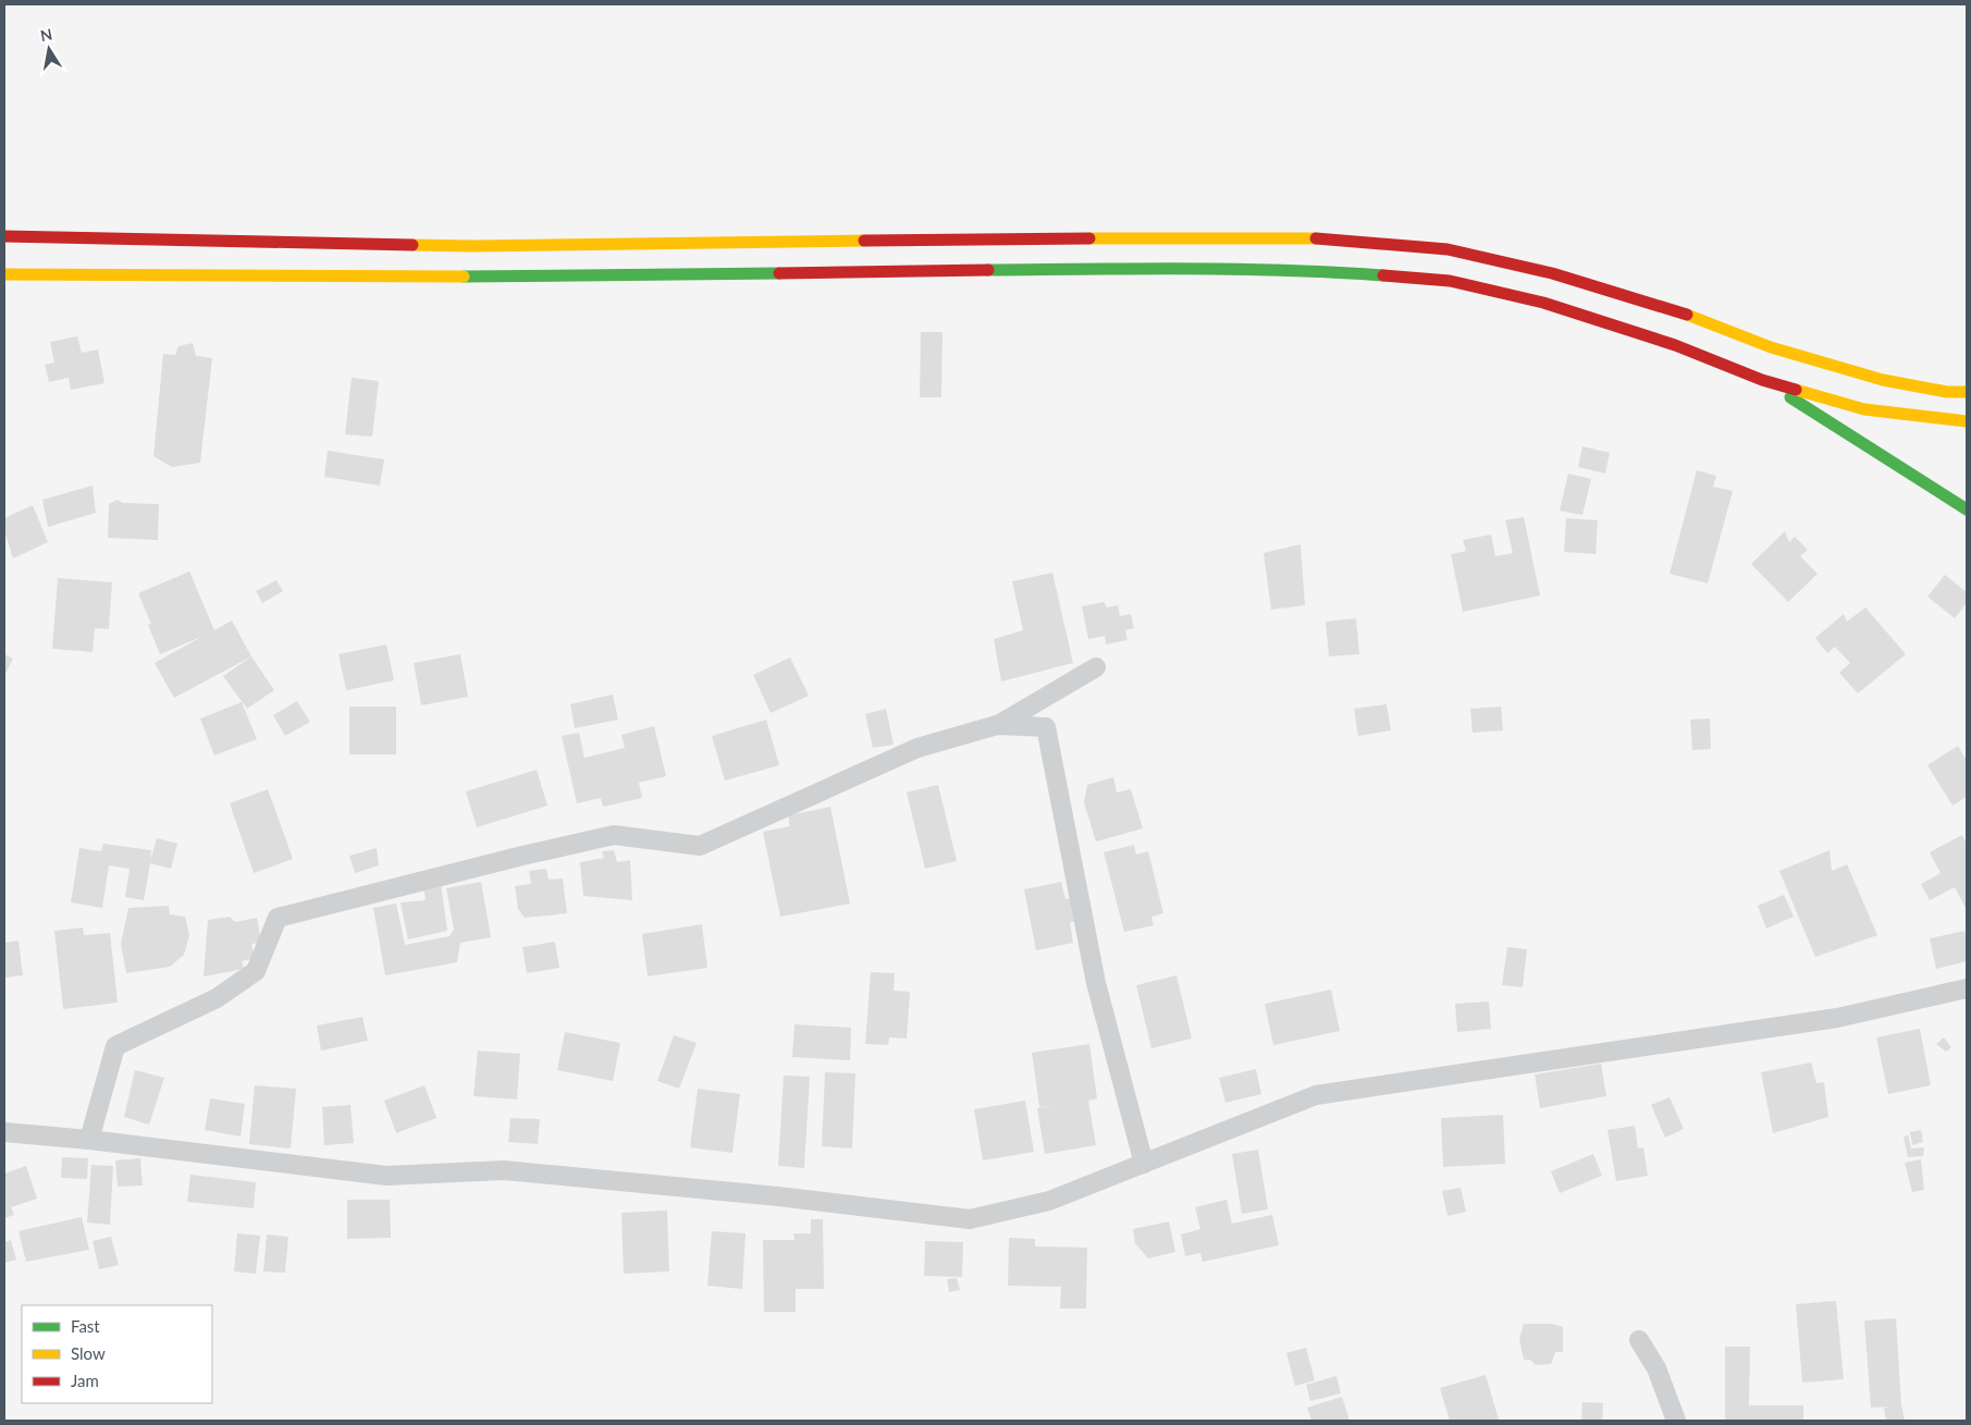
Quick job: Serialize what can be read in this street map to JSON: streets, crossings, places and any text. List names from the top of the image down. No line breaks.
{"legend":["Fast","Slow","Jam"],"north":"top"}
